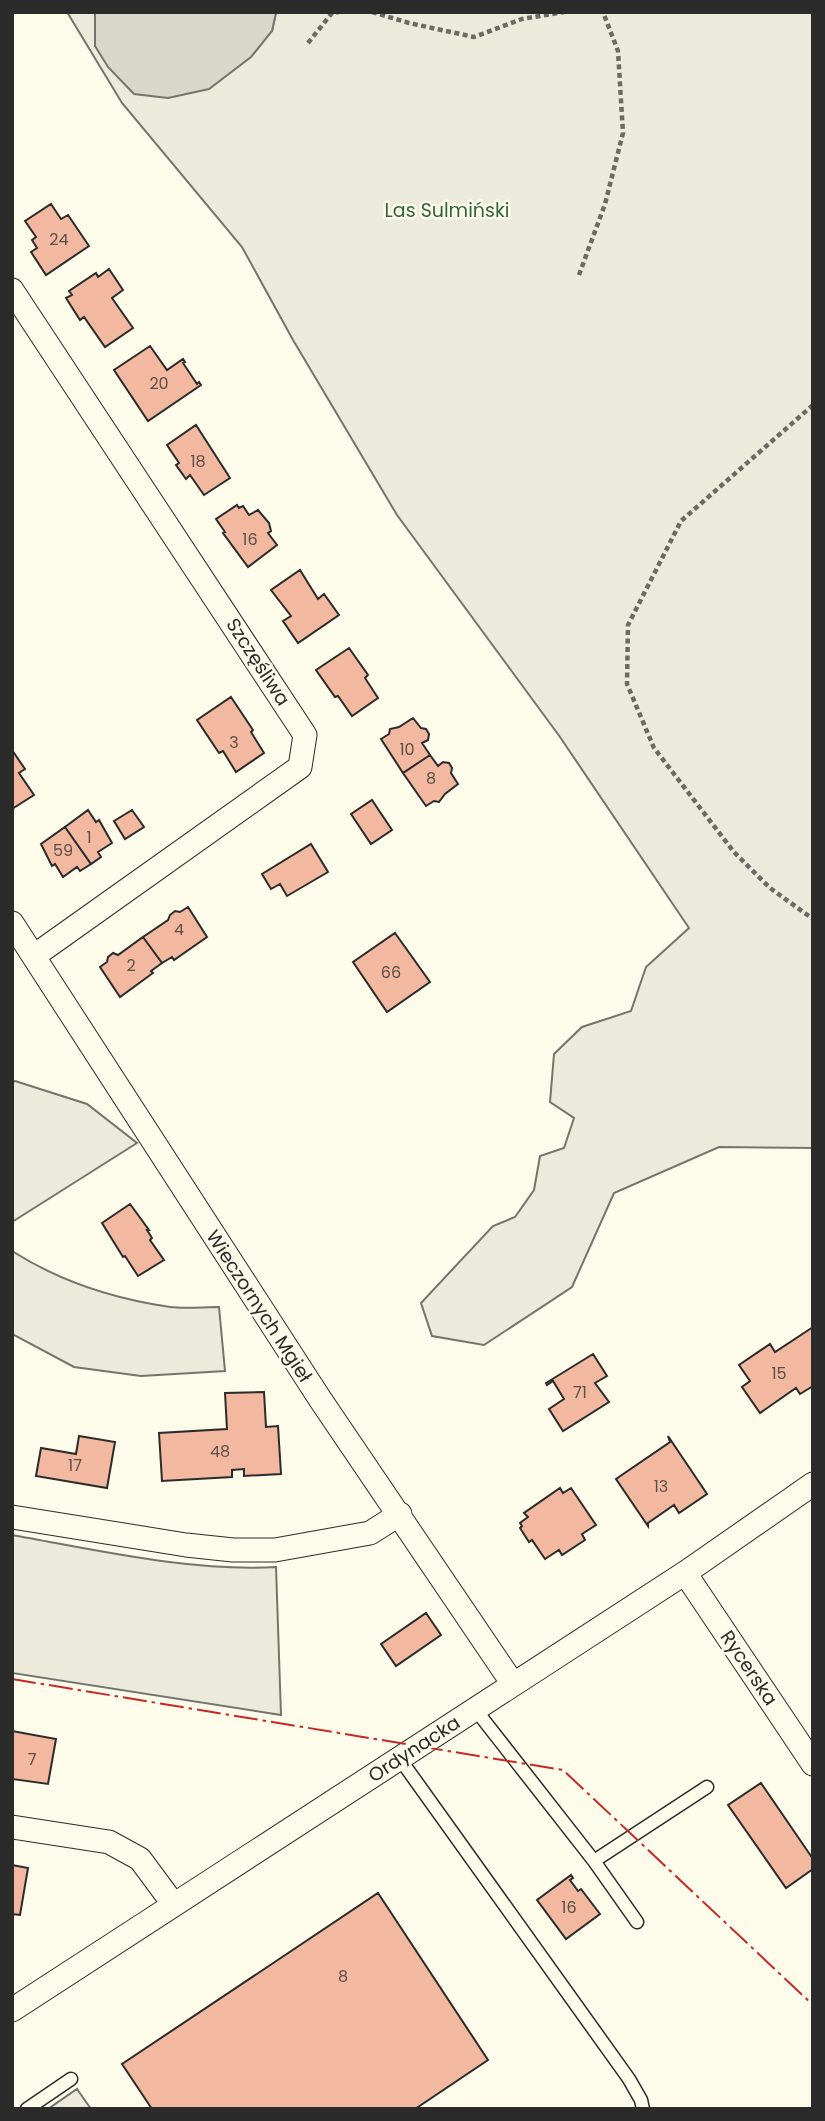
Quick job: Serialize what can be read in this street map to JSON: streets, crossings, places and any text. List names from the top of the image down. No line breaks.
{"streets":{"street":["Szczęśliwa","Wieczornych Mgieł","Rycerska","Ordynacka"]},"crossings":[["Szczęśliwa","Wieczornych Mgieł"],["Wieczornych Mgieł","Ordynacka"],["Rycerska","Ordynacka"]],"parks":["Las Sulmiński"],"house_numbers":["24","20","18","16","3","10","8","1","59","4","2","66","15","71","48","17","13","7","16","8"]}
